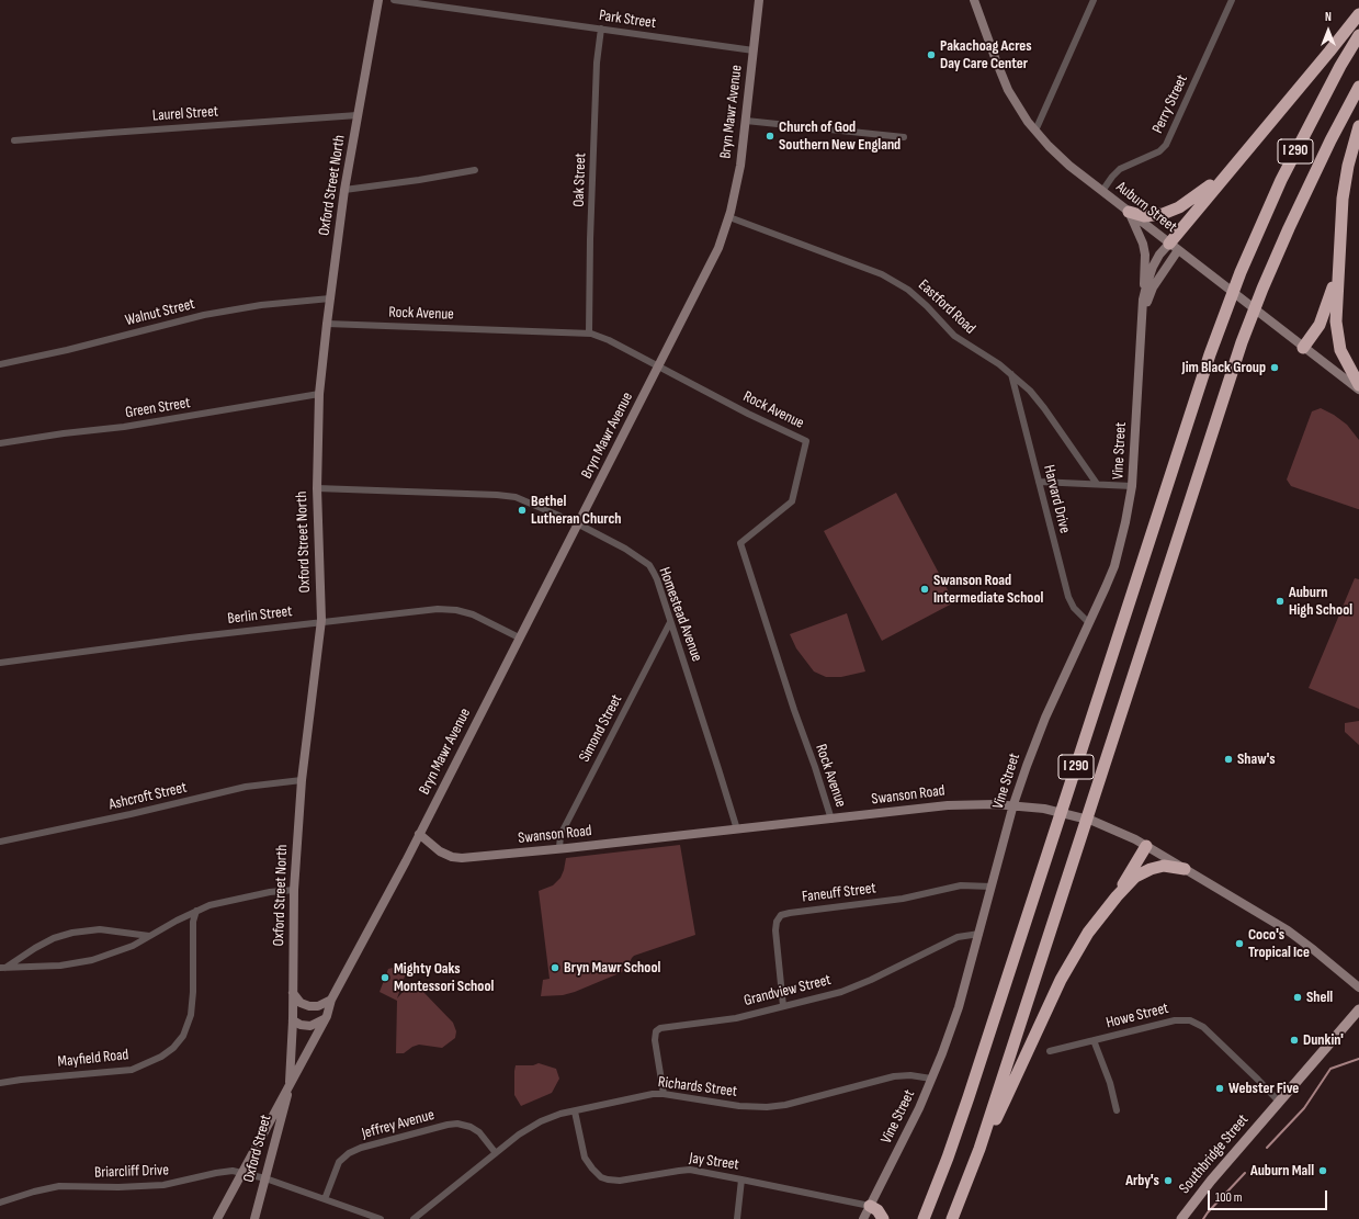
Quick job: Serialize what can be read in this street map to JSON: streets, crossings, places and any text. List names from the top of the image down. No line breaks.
{"streets":{"highway":["I 290"],"main road":["Southbridge Street"],"street":["Park Street","Perry Street","Bryn Mawr Avenue","Laurel Street","Oak Street","Oxford Street North","Auburn Street","Eastford Road","Walnut Street","Rock Avenue","Green Street","Vine Street","Harvard Drive","Homestead Avenue","Berlin Street","Simond Street","Swanson Road","Ashcroft Street","Faneuff Street","Grandview Street","Howe Street","Mayfield Road","Richards Street","Jeffrey Avenue","Oxford Street","Jay Street","Briarcliff Drive"]},"crossings":[["Park Street","Bryn Mawr Avenue"],["Park Street","Oak Street"],["Perry Street","Auburn Street"],["Bryn Mawr Avenue","Oxford Street North"],["Bryn Mawr Avenue","Eastford Road"],["Bryn Mawr Avenue","Rock Avenue"],["Bryn Mawr Avenue","Homestead Avenue"],["Bryn Mawr Avenue","Berlin Street"],["Bryn Mawr Avenue","Swanson Road"],["Bryn Mawr Avenue","Oxford Street"],["Bryn Mawr Avenue","Briarcliff Drive"],["Laurel Street","Oxford Street North"],["Oak Street","Rock Avenue"],["Oxford Street North","Walnut Street"],["Oxford Street North","Rock Avenue"],["Oxford Street North","Green Street"],["Oxford Street North","Homestead Avenue"],["Oxford Street North","Berlin Street"],["Oxford Street North","Ashcroft Street"],["Oxford Street North","Oxford Street"],["Auburn Street","Vine Street"],["Eastford Road","Harvard Drive"],["Rock Avenue","Swanson Road"],["Vine Street","Harvard Drive"],["Vine Street","Swanson Road"],["Vine Street","Faneuff Street"],["Vine Street","Grandview Street"],["Vine Street","Richards Street"],["Vine Street","Jay Street"],["Homestead Avenue","Simond Street"],["Homestead Avenue","Swanson Road"],["Simond Street","Swanson Road"],["Faneuff Street","Grandview Street"],["Grandview Street","Richards Street"],["Howe Street","Southbridge Street"],["Richards Street","Jeffrey Avenue"],["Richards Street","Jay Street"],["Jeffrey Avenue","Briarcliff Drive"],["Oxford Street","Briarcliff Drive"]],"places":["Pakachoag Acres Day Care Center","Church of God Southern New England","Jim Black Group","Bethel Lutheran Church","Swanson Road Intermediate School","Auburn High School","Shaw's","Coco's Tropical Ice","Bryn Mawr School","Mighty Oaks Montessori School","Shell","Dunkin'","Webster Five","Auburn Mall","Arby's"],"scale_bar":"100 m","north":"top"}
